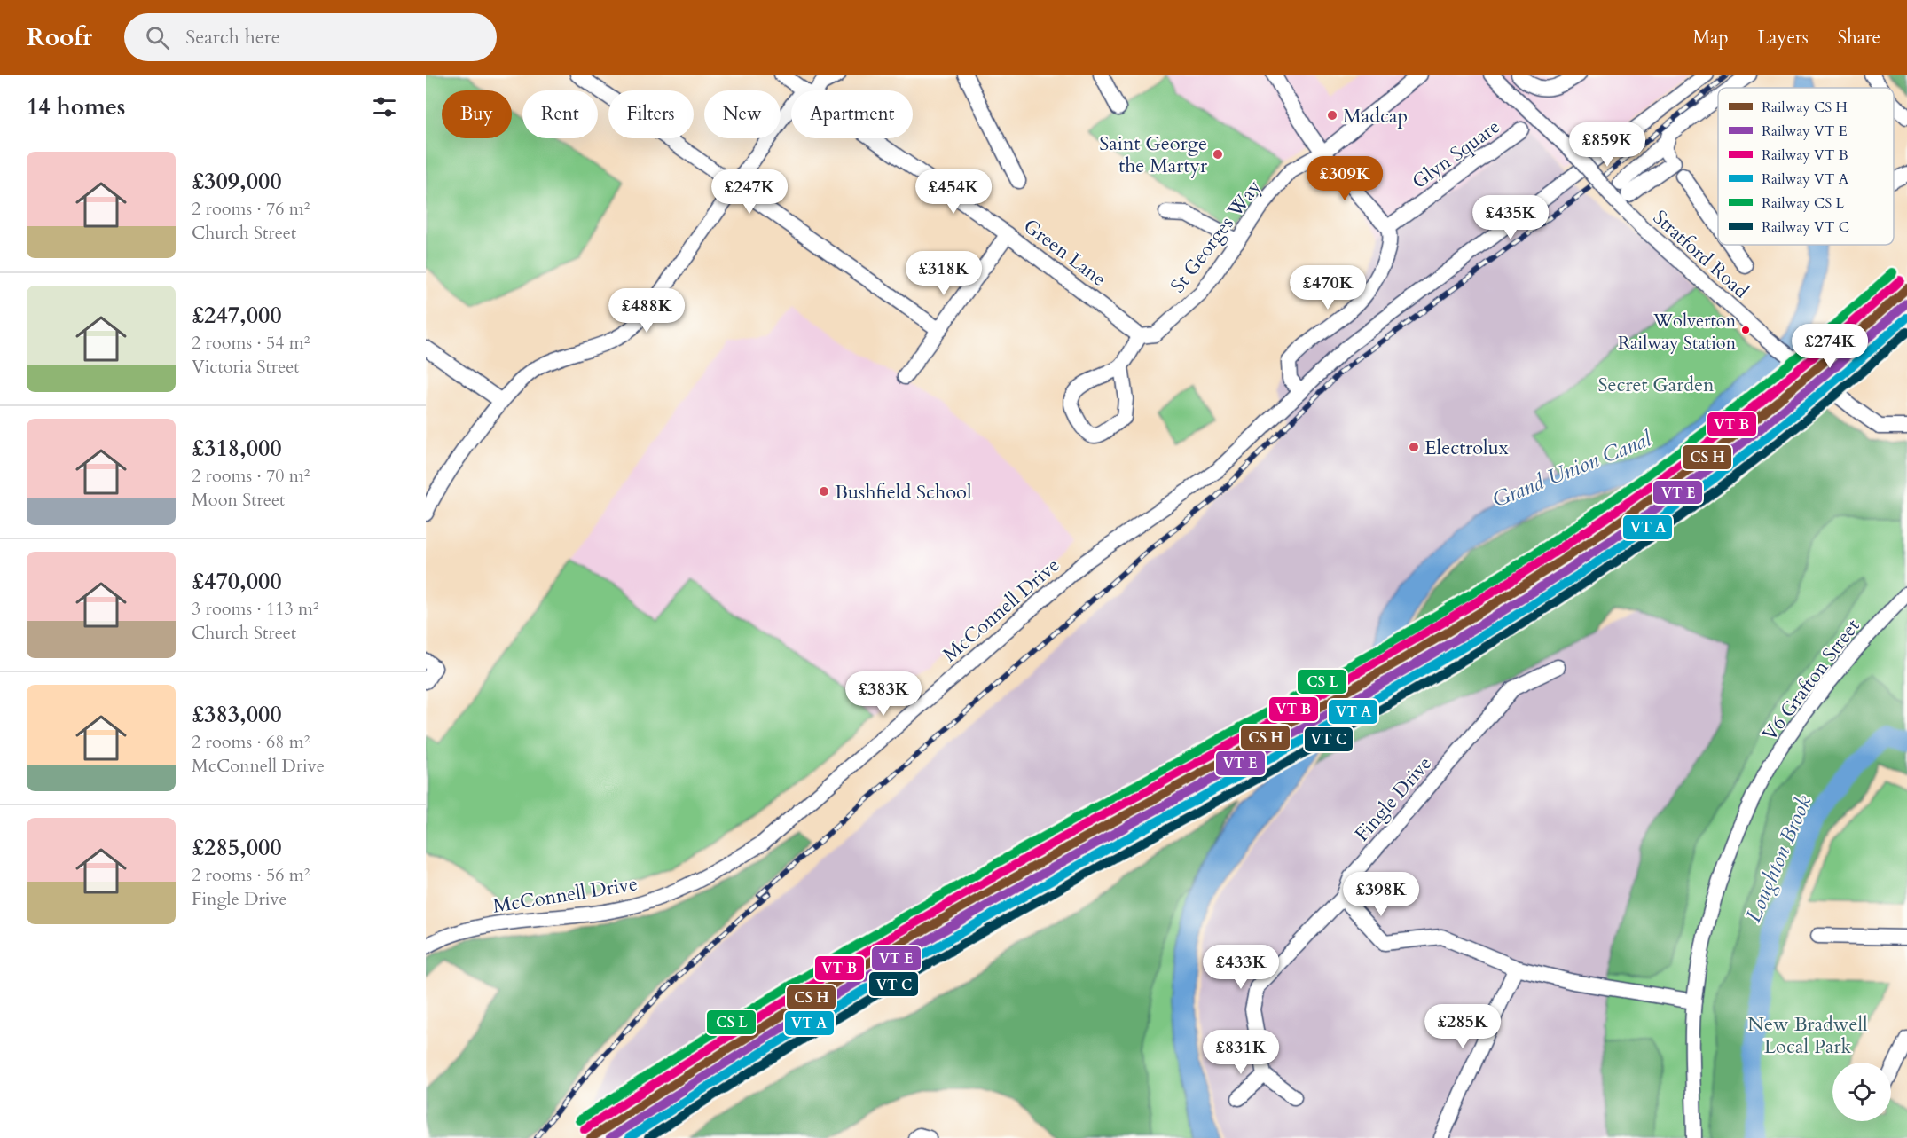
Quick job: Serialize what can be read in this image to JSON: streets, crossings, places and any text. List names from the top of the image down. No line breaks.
{"streets":{"street":["Glyn Square","St Georges Way","Green Lane","Stratford Road","McConnell Drive","V6 Grafton Street","Fingle Drive"]},"crossings":[["St Georges Way","Green Lane"]],"water":["Grand Union Canal","Loughton Brook"],"parks":["Secret Garden","New Bradwell Local Park"],"places":["Madcap","Saint George the Martyr","Wolverton Railway Station","Electrolux","Bushfield School"],"legend":["Railway CS H","Railway VT E","Railway VT B","Railway VT A","Railway CS L","Railway VT C"],"page":{"header":"Roofr","search":"Search here","nav":["Map","Layers","Share"],"heading":"14 homes","chip":["Buy","Rent","Filters","New","Apartment"],"price":["£859K","£309K","£247K","£454K","£435K","£318K","£470K","£488K","£274K","£383K","£398K","£433K","£285K","£831K"],"list":[{"name":"£309,000","note":"2 rooms · 76 m² · Church Street"},{"name":"£247,000","note":"2 rooms · 54 m² · Victoria Street"},{"name":"£318,000","note":"2 rooms · 70 m² · Moon Street"},{"name":"£470,000","note":"3 rooms · 113 m² · Church Street"},{"name":"£383,000","note":"2 rooms · 68 m² · McConnell Drive"},{"name":"£285,000","note":"2 rooms · 56 m² · Fingle Drive"}]}}
